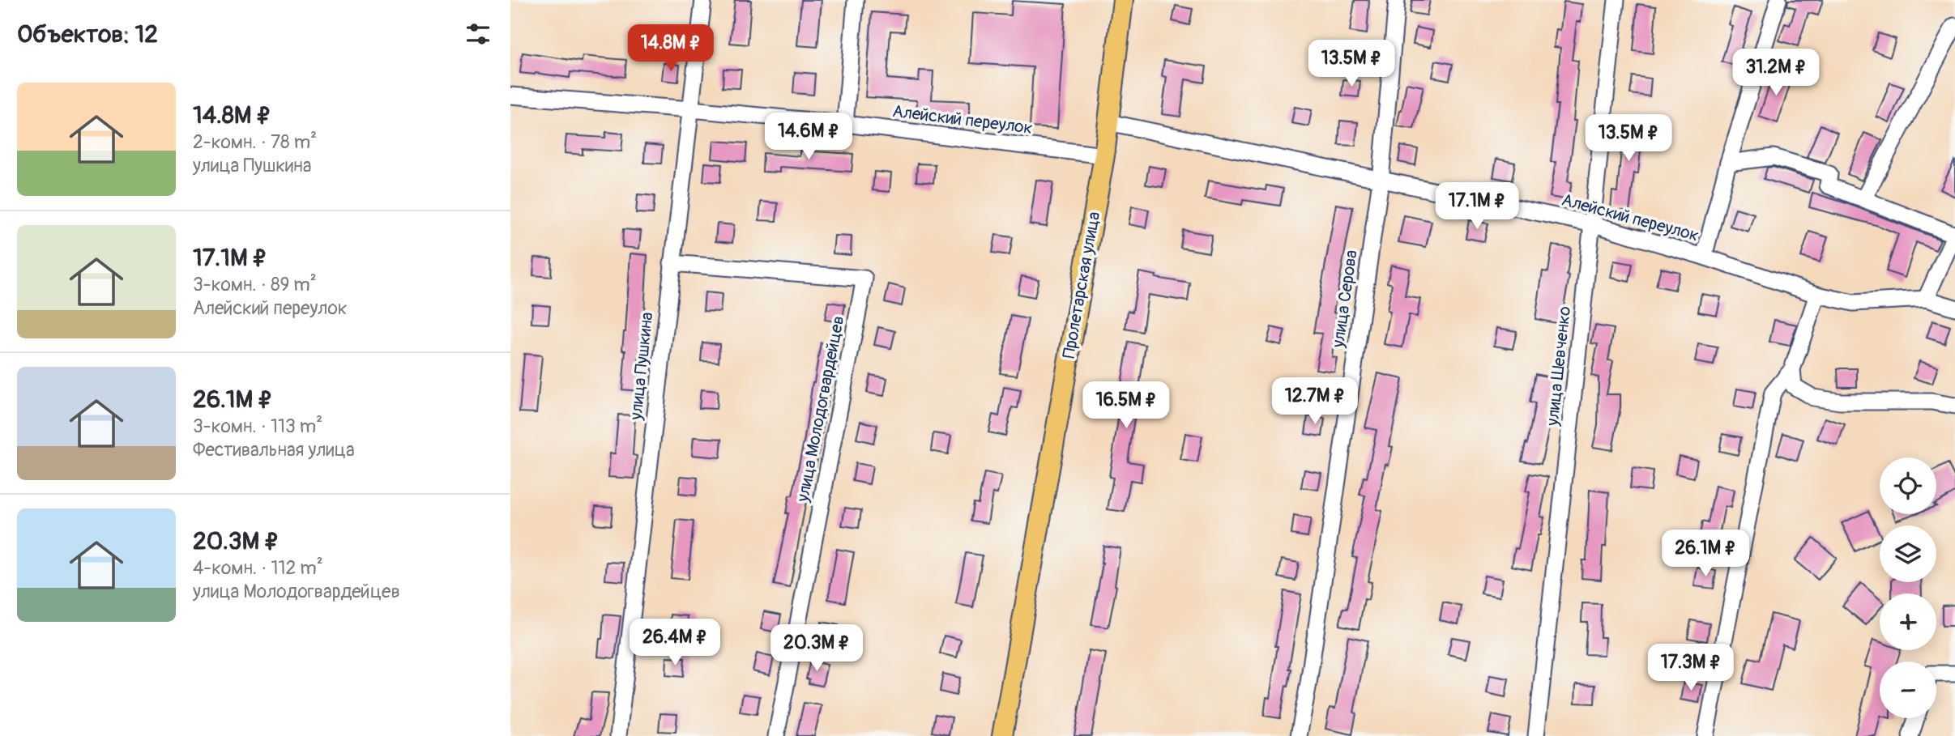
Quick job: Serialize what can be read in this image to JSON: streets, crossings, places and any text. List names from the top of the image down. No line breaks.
{"streets":{"main road":["Пролетарская улица"],"street":["Алейский переулок","улица Серова","улица Пушкина","улица Шевченко","улица Молодогвардейцев"]},"crossings":[["Алейский переулок","Пролетарская улица"],["Алейский переулок","улица Серова"],["Алейский переулок","улица Пушкина"],["Алейский переулок","улица Шевченко"],["улица Пушкина","улица Молодогвардейцев"]],"page":{"heading":"Объектов: 12","price":["14.8M ₽","13.5M ₽","31.2M ₽","14.6M ₽","13.5M ₽","17.1M ₽","12.7M ₽","16.5M ₽","26.1M ₽","26.4M ₽","20.3M ₽","17.3M ₽"],"list":[{"name":"14.8M ₽","note":"2-комн. · 78 m² · улица Пушкина"},{"name":"17.1M ₽","note":"3-комн. · 89 m² · Алейский переулок"},{"name":"26.1M ₽","note":"3-комн. · 113 m² · Фестивальная улица"},{"name":"20.3M ₽","note":"4-комн. · 112 m² · улица Молодогвардейцев"}],"map_buttons":["+","−"]}}
